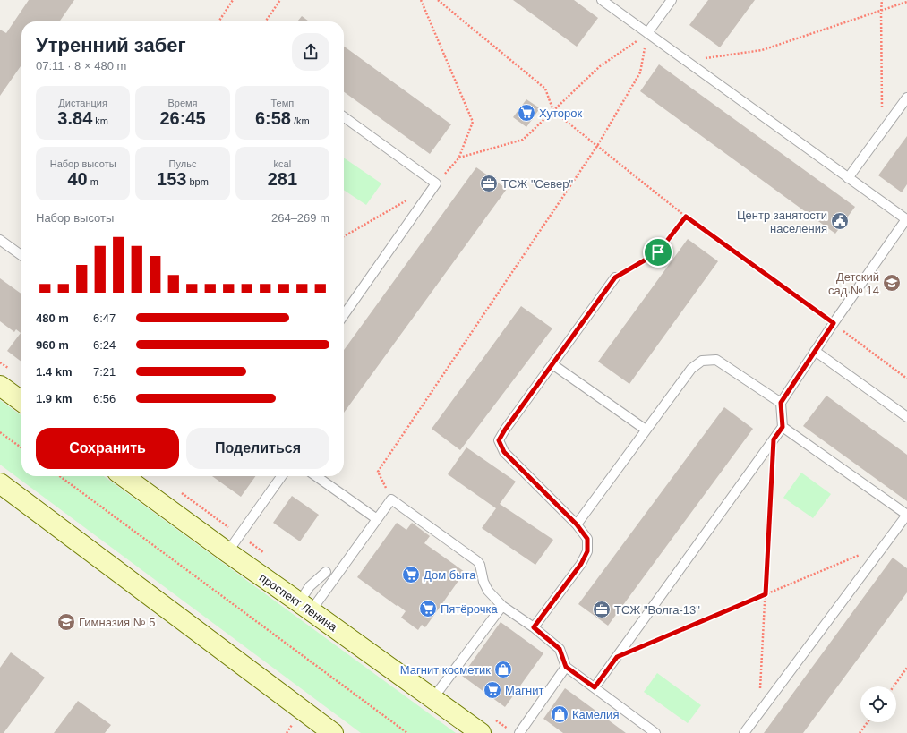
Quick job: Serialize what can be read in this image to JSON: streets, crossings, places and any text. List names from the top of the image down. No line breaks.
{"streets":{"street":["проспект Ленина"]},"places":{"supermarket":["Хуторок","Дом быта","Пятёрочка","Магнит"],"office":["ТСЖ \"Север\"","ТСЖ \"Волга-13\""],"public building":["Центр занятости населения"],"school or university":["Детский сад № 14","Гимназия № 5"],"shop":["Магнит косметик","Камелия"]},"page":{"heading":["Утренний забег","07:11 · 8 × 480 m"],"stats":[["Дистанция","3.84 km"],["Время","26:45"],["Темп","6:58 /km"],["Набор высоты","40 m"],["Пульс","153 bpm"],["kcal","281"]],"chart":["Набор высоты","264–269 m"],"list":[{"name":"480 m","note":"6:47"},{"name":"960 m","note":"6:24"},{"name":"1.4 km","note":"7:21"},{"name":"1.9 km","note":"6:56"}],"buttons":["Сохранить","Поделиться"]}}
